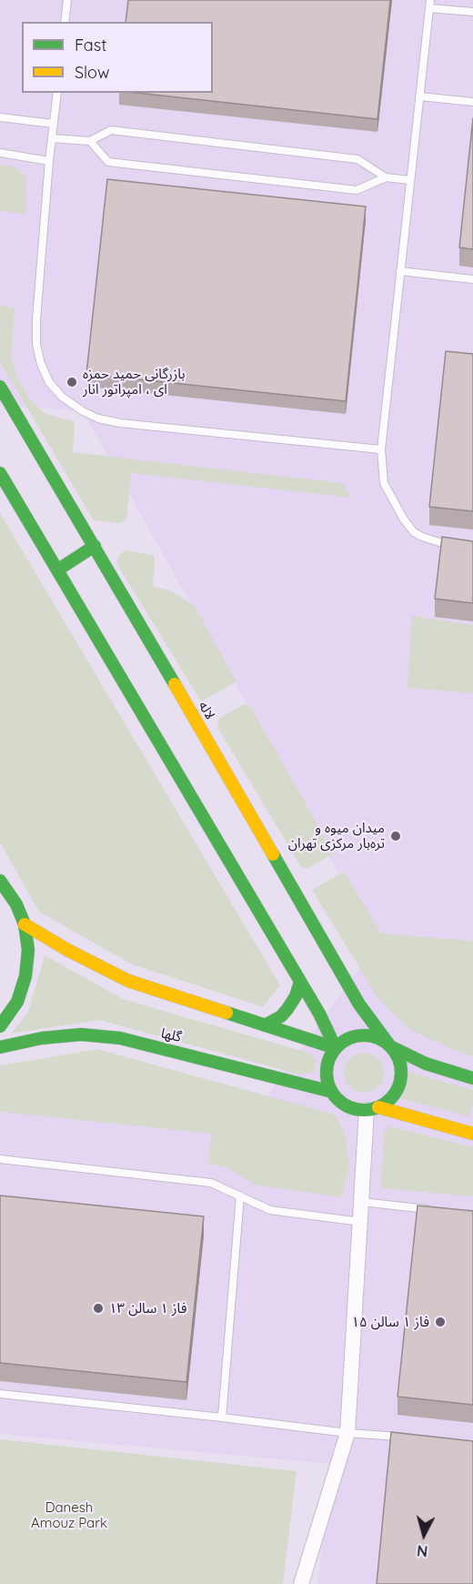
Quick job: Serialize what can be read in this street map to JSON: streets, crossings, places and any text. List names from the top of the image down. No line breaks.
{"streets":{"street":["لاله","گلها"]},"crossings":[["لاله","گلها"]],"parks":["Danesh Amouz Park"],"places":["بازرگانی حمید حمزه ای ، امپراتور انار","میدان میوه و تره‌بار مرکزی تهران","فاز ۱ سالن ۱۳","فاز ۱ سالن ۱۵"],"legend":["Fast","Slow"],"north":"bottom"}
